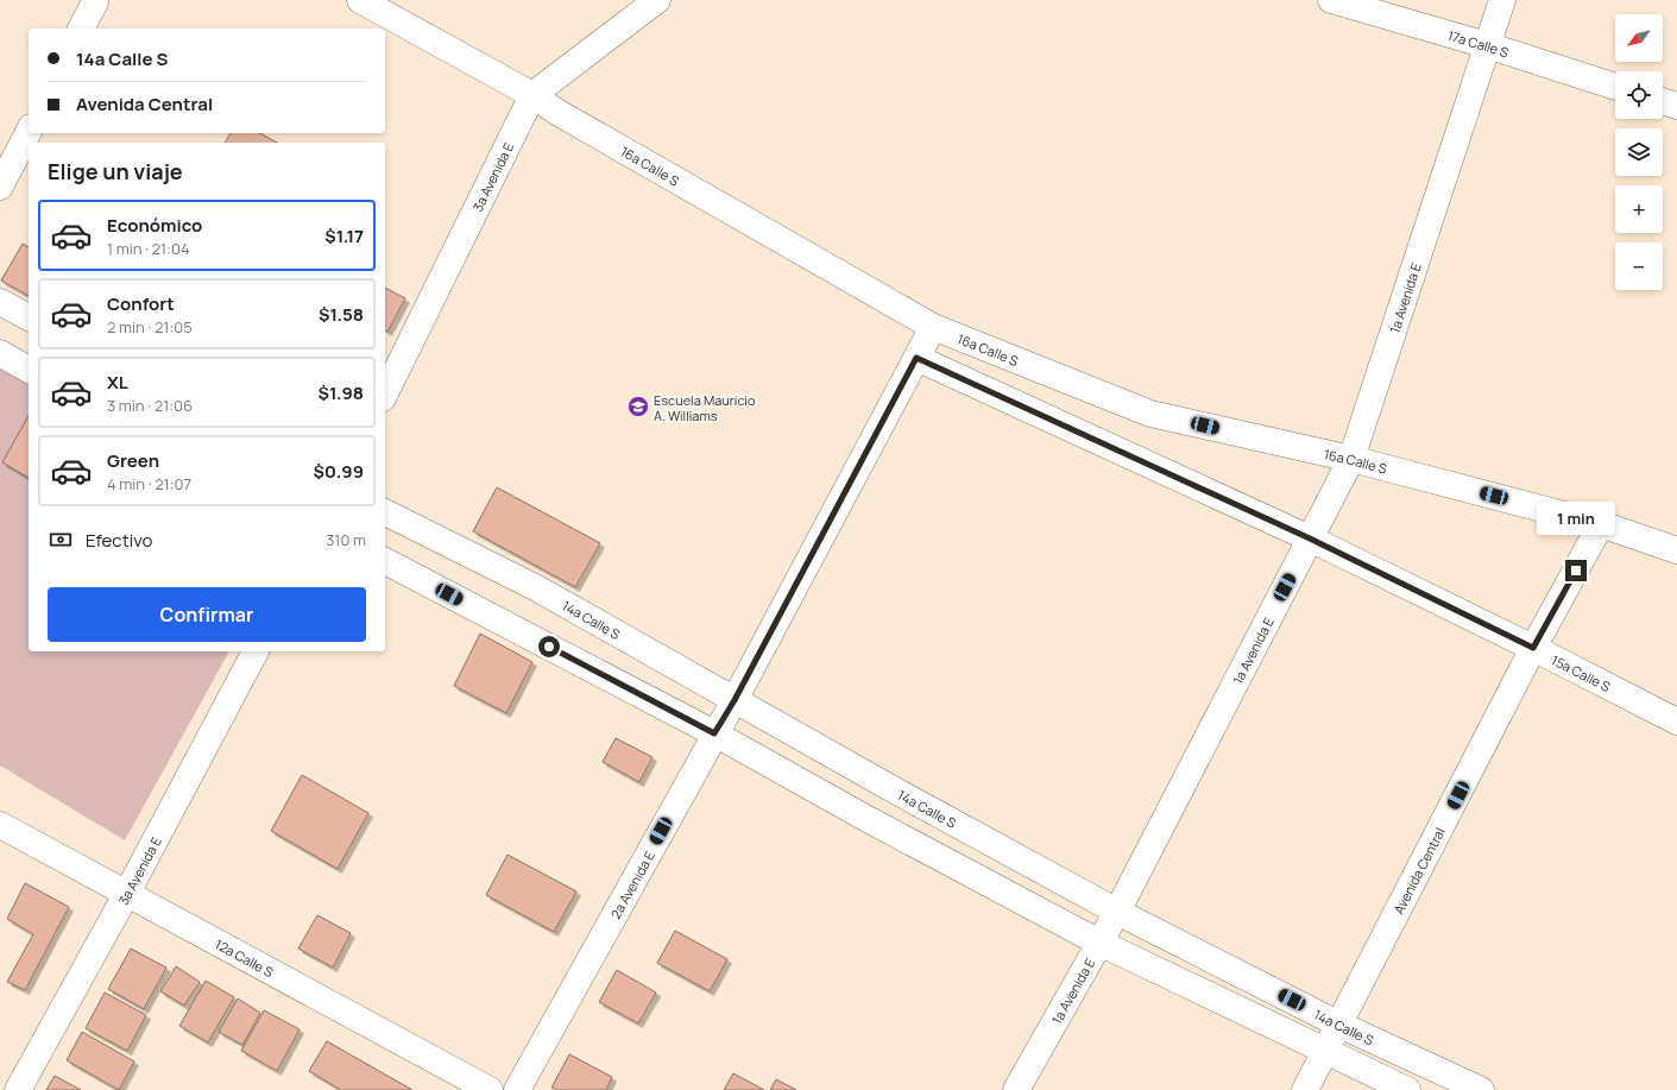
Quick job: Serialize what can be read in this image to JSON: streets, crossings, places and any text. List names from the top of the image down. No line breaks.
{"streets":{"street":["17a Calle S","16a Calle S","3a Avenida E","1a Avenida E","14a Calle S","15a Calle S","Avenida Central","2a Avenida E","12a Calle S"]},"crossings":[["17a Calle S","1a Avenida E"],["16a Calle S","3a Avenida E"],["16a Calle S","1a Avenida E"],["16a Calle S","Avenida Central"],["16a Calle S","2a Avenida E"],["3a Avenida E","12a Calle S"],["1a Avenida E","14a Calle S"],["1a Avenida E","15a Calle S"],["14a Calle S","Avenida Central"],["14a Calle S","2a Avenida E"],["15a Calle S","Avenida Central"],["15a Calle S","2a Avenida E"]],"places":{"school or university":["Escuela Mauricio A. Williams"]},"north":"bottom left","page":{"map_buttons":["+","−"],"banner":["14a Calle S","Avenida Central"],"heading":"Elige un viaje","list":[{"name":"Económico","note":"1 min · 21:04","value":"$1.17"},{"name":"Confort","note":"2 min · 21:05","value":"$1.58"},{"name":"XL","note":"3 min · 21:06","value":"$1.98"},{"name":"Green","note":"4 min · 21:07","value":"$0.99"}],"bubble":"1 min","pay":["Efectivo","310 m"],"buttons":"Confirmar"}}
